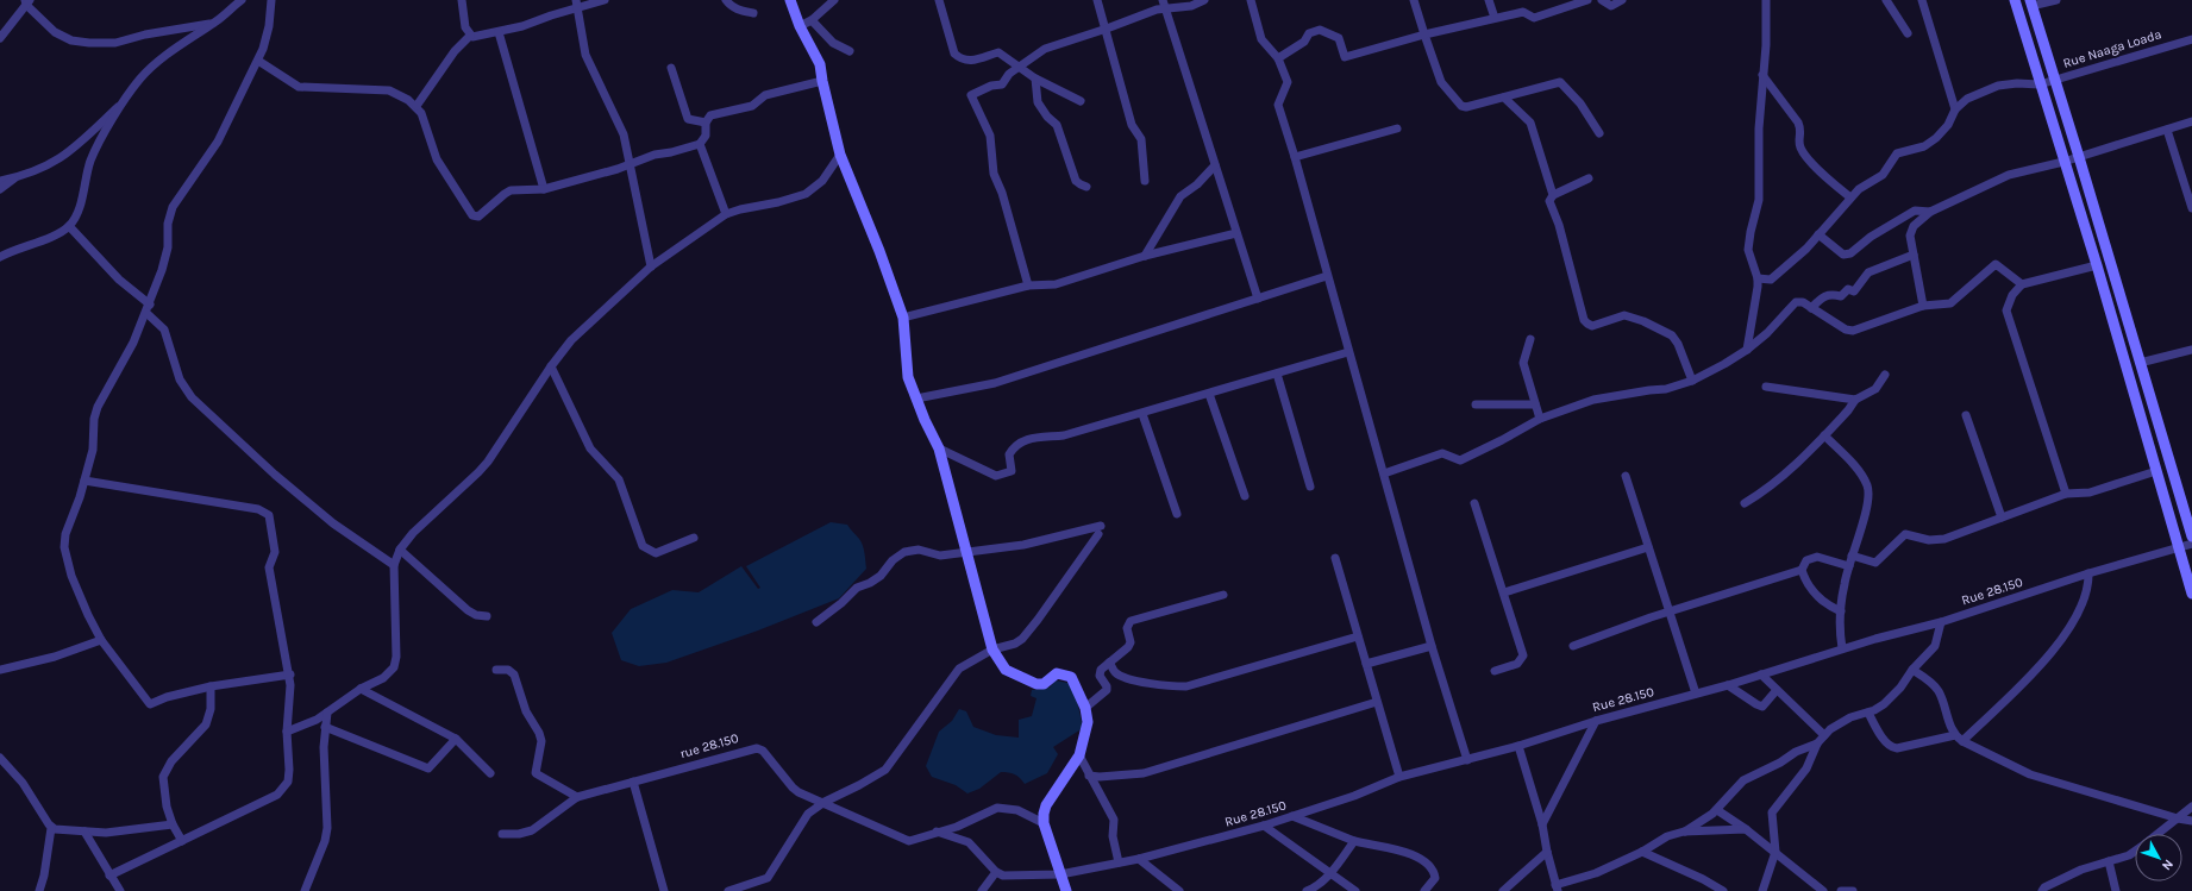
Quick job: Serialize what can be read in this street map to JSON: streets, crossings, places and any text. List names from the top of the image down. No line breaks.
{"streets":{"street":["Rue Naaga Loada","Rue 28.150","rue 28.150"]},"north":"bottom right"}
